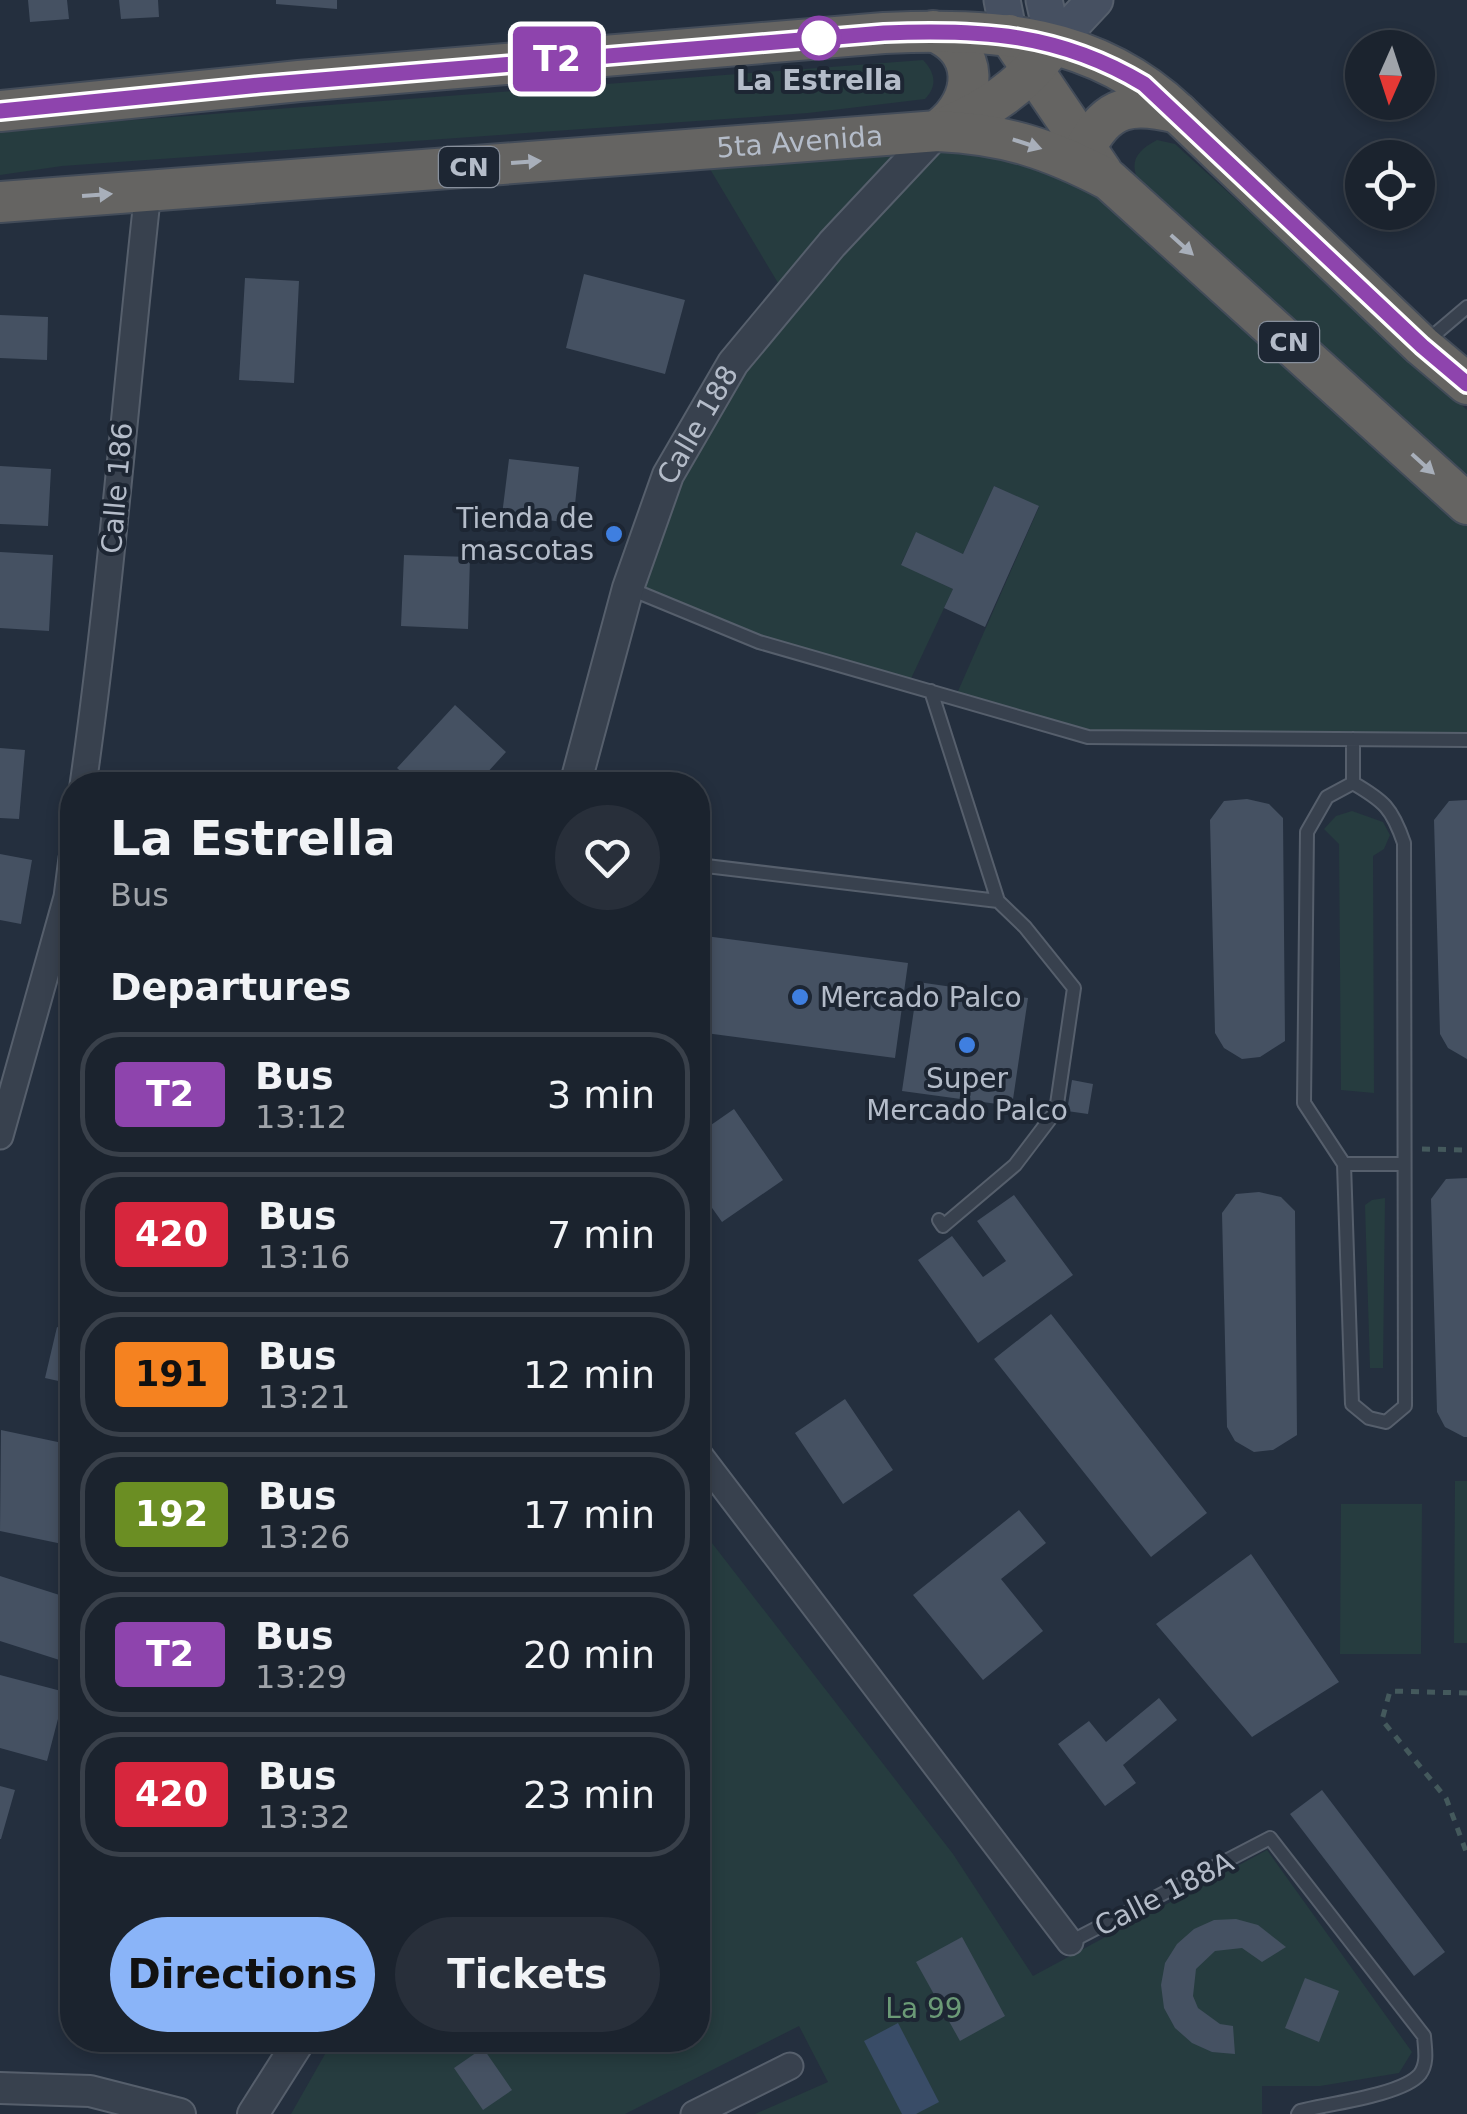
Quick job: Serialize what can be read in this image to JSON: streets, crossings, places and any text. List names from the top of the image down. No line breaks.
{"streets":{"highway":["5ta Avenida","CN"],"street":["Calle 188","Calle 186","Calle 188A"]},"crossings":[["5ta Avenida","Calle 188"],["5ta Avenida","Calle 186"]],"parks":["La 99"],"places":["La Estrella","Tienda de mascotas","Mercado Palco","Super Mercado Palco"],"lines":["bus line T2"],"north":"bottom","page":{"on_map":"T2","heading":[["La Estrella","Bus"],"Departures"],"list":[{"mark":"T2","name":"Bus","note":"13:12","value":"3 min"},{"mark":"420","name":"Bus","note":"13:16","value":"7 min"},{"mark":"191","name":"Bus","note":"13:21","value":"12 min"},{"mark":"192","name":"Bus","note":"13:26","value":"17 min"},{"mark":"T2","name":"Bus","note":"13:29","value":"20 min"},{"mark":"420","name":"Bus","note":"13:32","value":"23 min"}],"buttons":["Directions","Tickets"]}}
